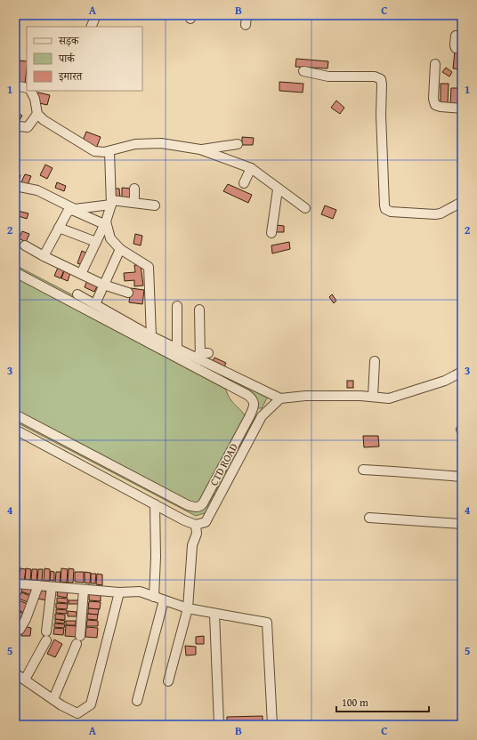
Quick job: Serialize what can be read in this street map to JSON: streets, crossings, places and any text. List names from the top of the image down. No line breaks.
{"streets":{"street":["CTD ROAD"]},"legend":["सड़क","पार्क","इमारत"],"scale_bar":"100 m","grid":{"columns":["A","B","C"],"rows":["1","2","3","4","5"]}}
